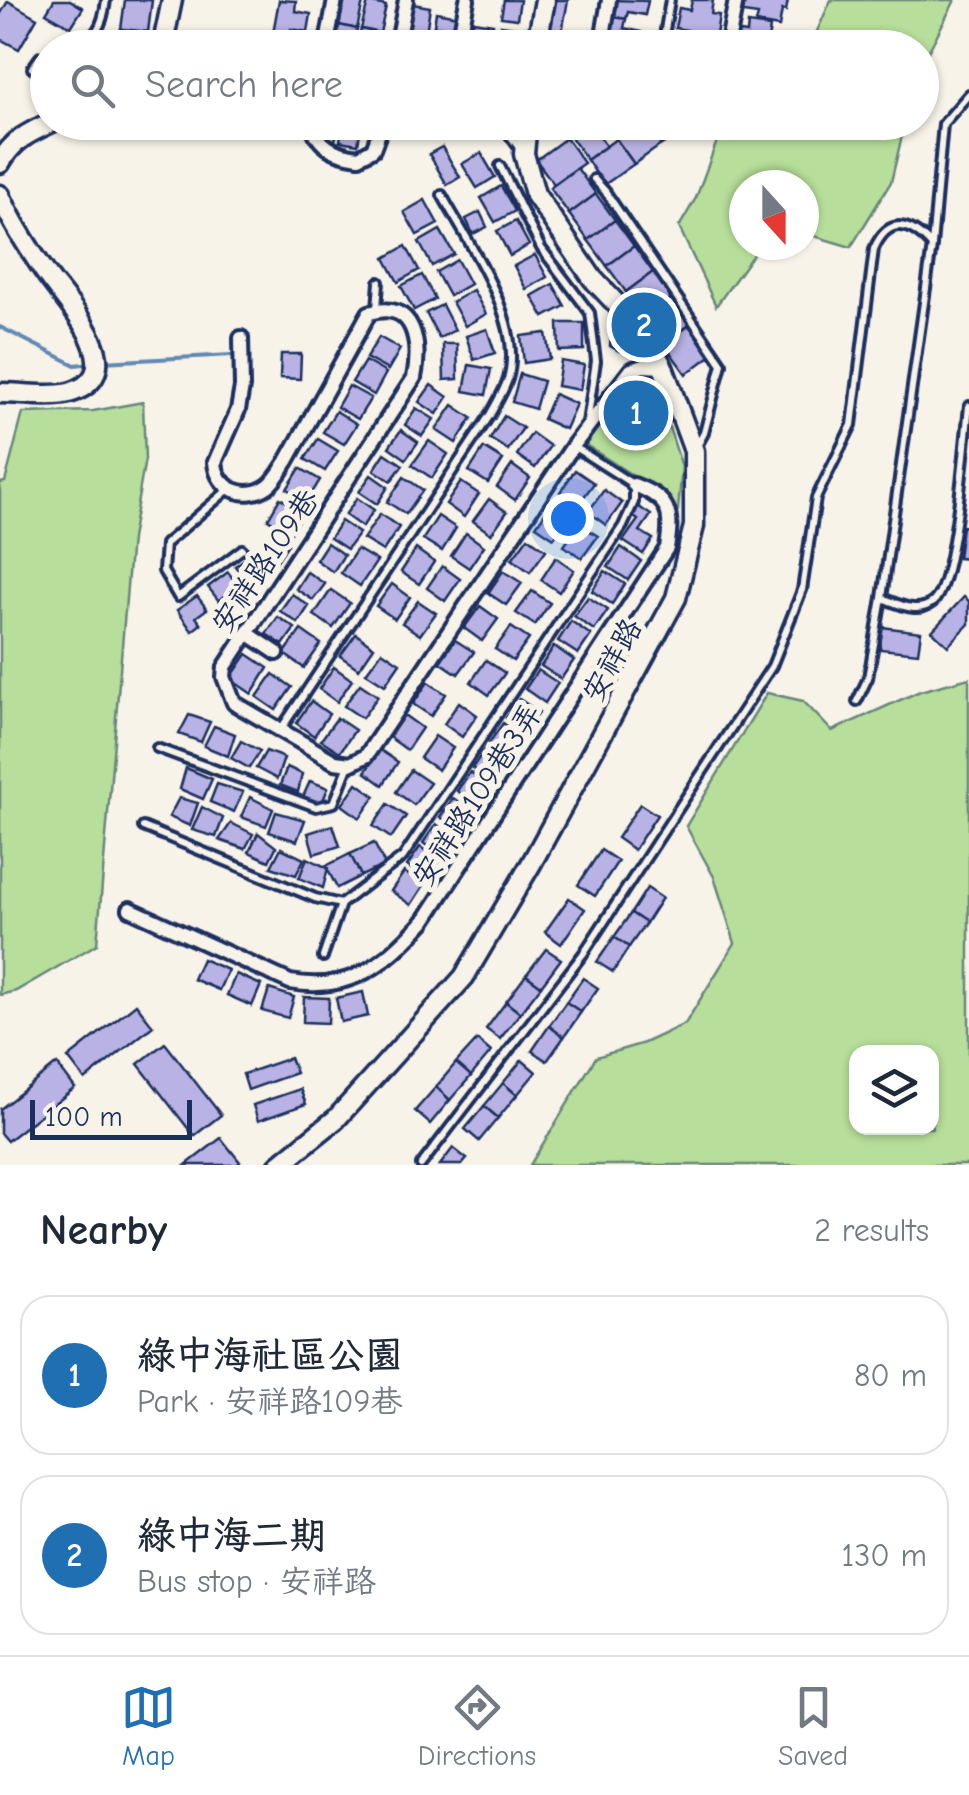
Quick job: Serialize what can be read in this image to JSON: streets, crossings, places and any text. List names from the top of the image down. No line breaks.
{"streets":{"street":["安祥路109巷","安祥路","安祥路109巷3弄"]},"scale_bar":"100 m","north":"bottom","page":{"search":"Search here","pins":["2","1"],"scale":"100 m","heading":["Nearby","2 results"],"list":[{"mark":"1","name":"綠中海社區公園","note":"Park · 安祥路109巷","value":"80 m"},{"mark":"2","name":"綠中海二期","note":"Bus stop · 安祥路","value":"130 m"}],"nav":["Map","Directions","Saved"]}}
